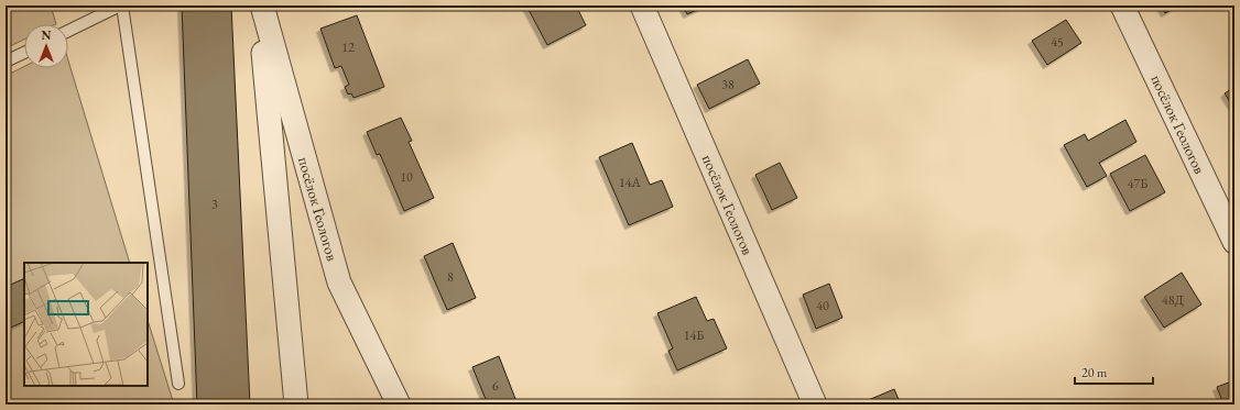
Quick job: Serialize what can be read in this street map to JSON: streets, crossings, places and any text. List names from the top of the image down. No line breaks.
{"streets":{"street":["посёлок Геологов"]},"house_numbers":["45","12","38","10","14А","47Б","3","8","48Д","40","14Б","6"],"scale_bar":"20 m","north":"top"}
